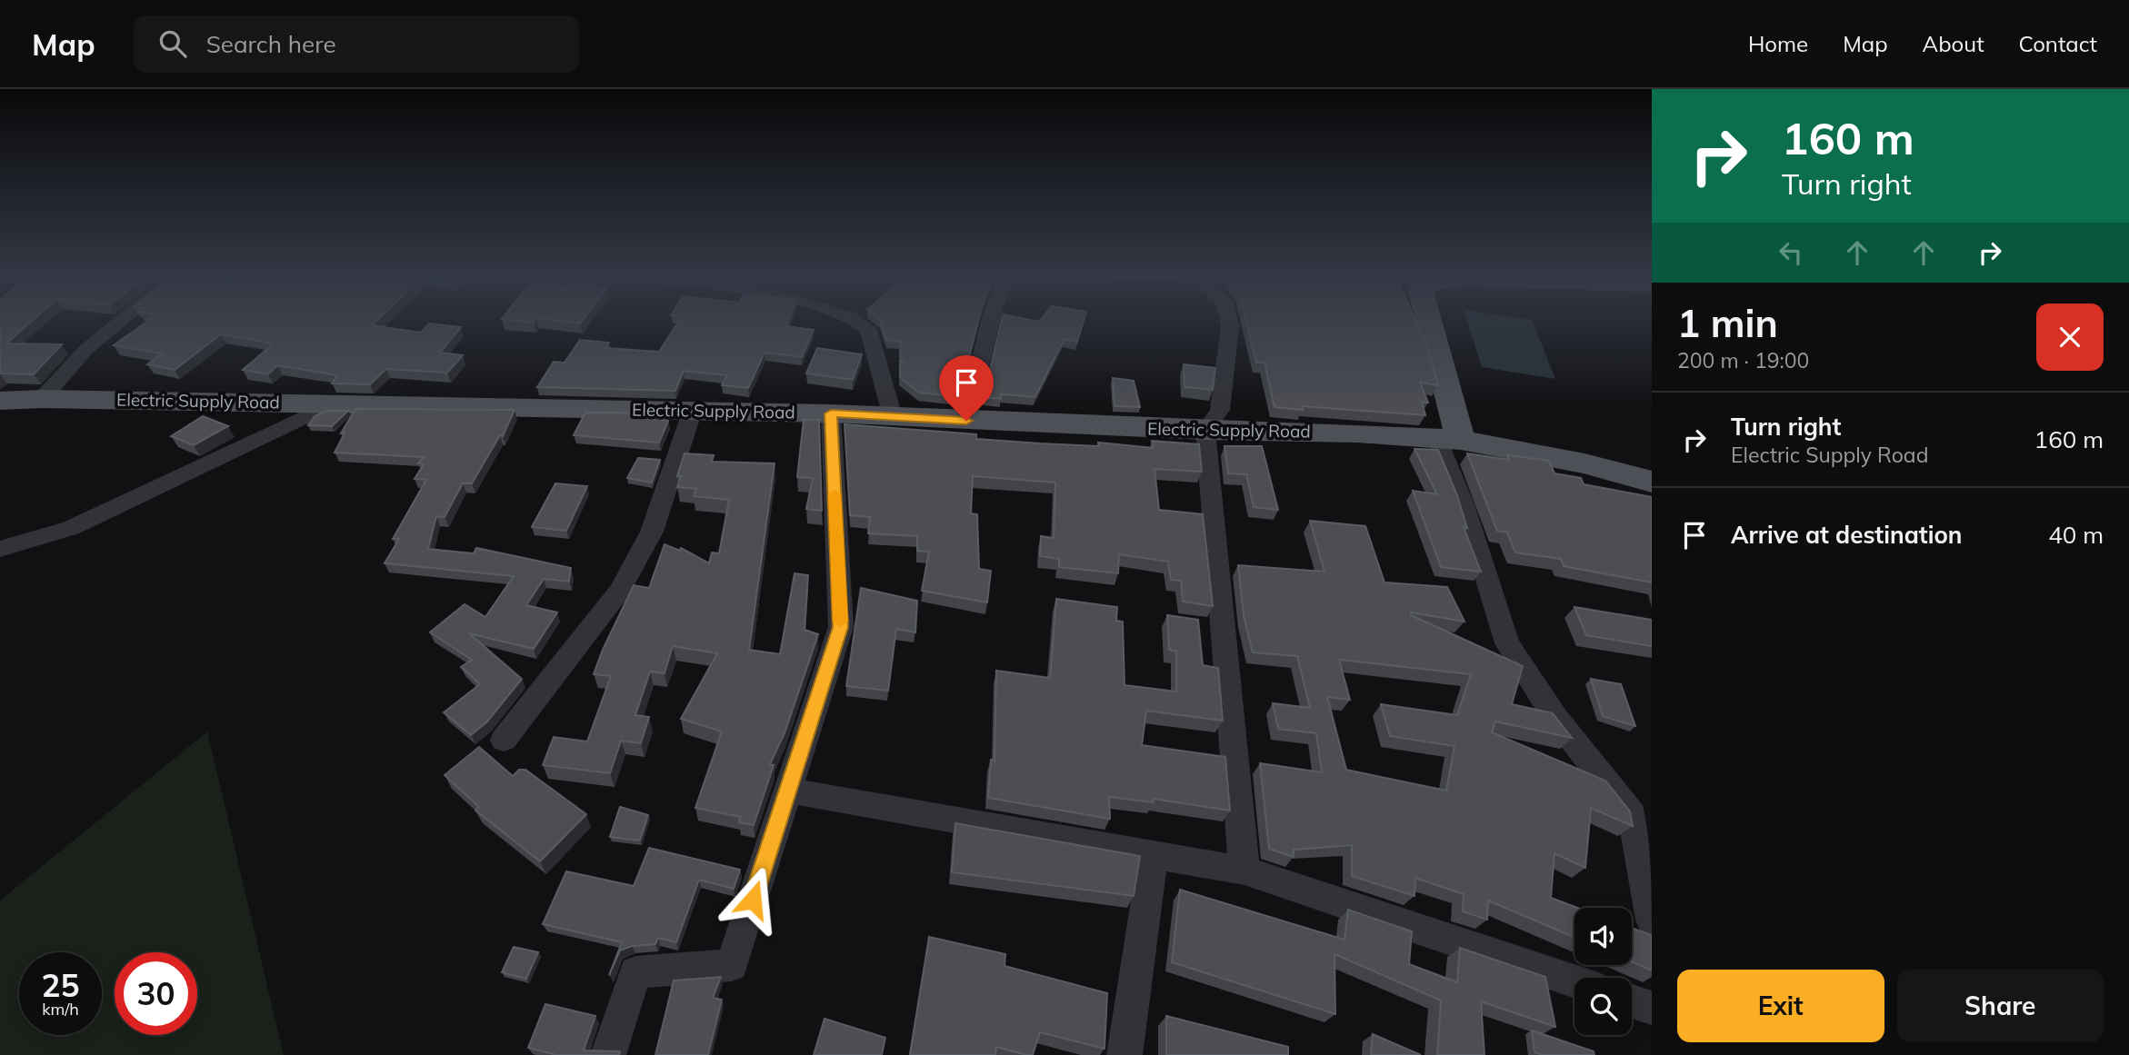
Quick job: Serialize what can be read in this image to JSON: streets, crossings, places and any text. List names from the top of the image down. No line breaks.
{"streets":{"main road":["Electric Supply Road"]},"page":{"header":"Map","search":"Search here","nav":["Home","Map","About","Contact"],"turn":["160 m","Turn right"],"heading":["1 min","200 m · 19:00"],"list":[{"name":"Turn right","note":"Electric Supply Road","value":"160 m"},{"name":"Arrive at destination","value":"40 m"}],"speed":"25 km/h","limit":"30","buttons":["Exit","Share"]}}
